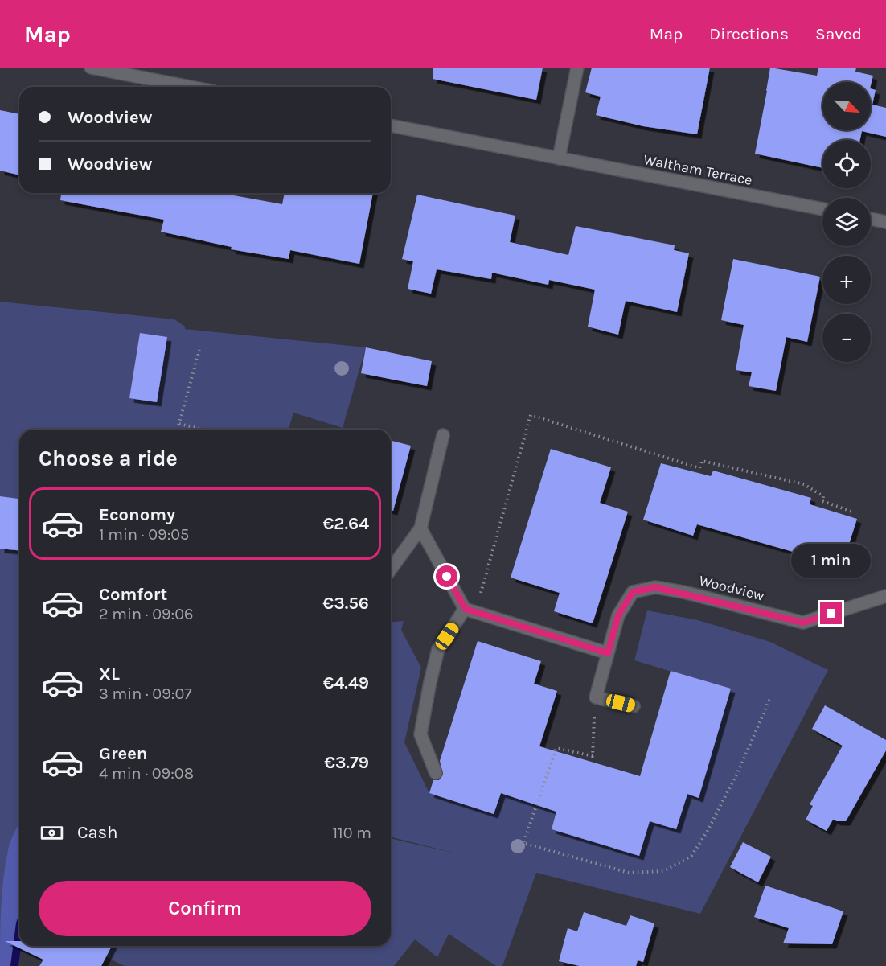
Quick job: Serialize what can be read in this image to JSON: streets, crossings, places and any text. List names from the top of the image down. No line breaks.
{"streets":{"street":["Waltham Terrace","Woodview"]},"north":"bottom right","page":{"header":"Map","nav":["Map","Directions","Saved"],"map_buttons":["+","−"],"banner":["Woodview","Woodview"],"heading":"Choose a ride","list":[{"name":"Economy","note":"1 min · 09:05","value":"€2.64"},{"name":"Comfort","note":"2 min · 09:06","value":"€3.56"},{"name":"XL","note":"3 min · 09:07","value":"€4.49"},{"name":"Green","note":"4 min · 09:08","value":"€3.79"}],"bubble":"1 min","pay":["Cash","110 m"],"buttons":"Confirm"}}
